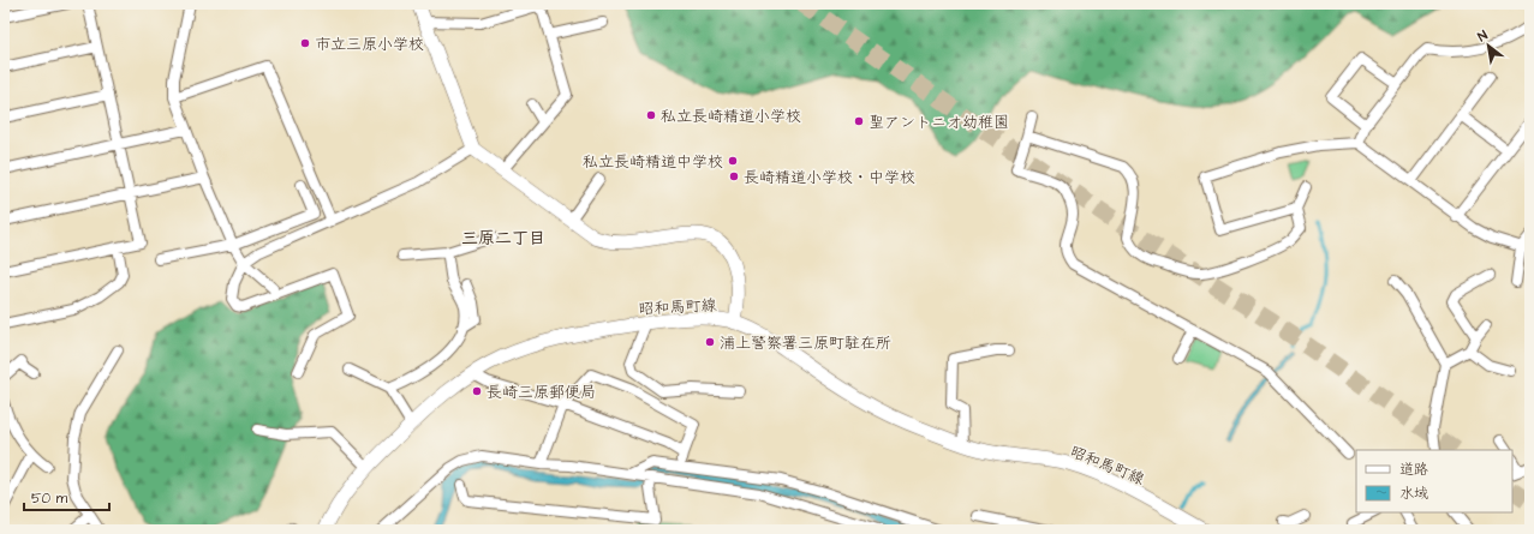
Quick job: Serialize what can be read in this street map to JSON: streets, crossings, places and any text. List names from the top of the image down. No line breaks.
{"streets":{"main road":["昭和馬町線"]},"districts":["三原二丁目"],"places":["市立三原小学校","私立長崎精道小学校","聖アントニオ幼稚園","私立長崎精道中学校","長崎精道小学校・中学校","浦上警察署三原町駐在所","長崎三原郵便局"],"legend":["道路","水域"],"scale_bar":"50 m","north":"top left"}
